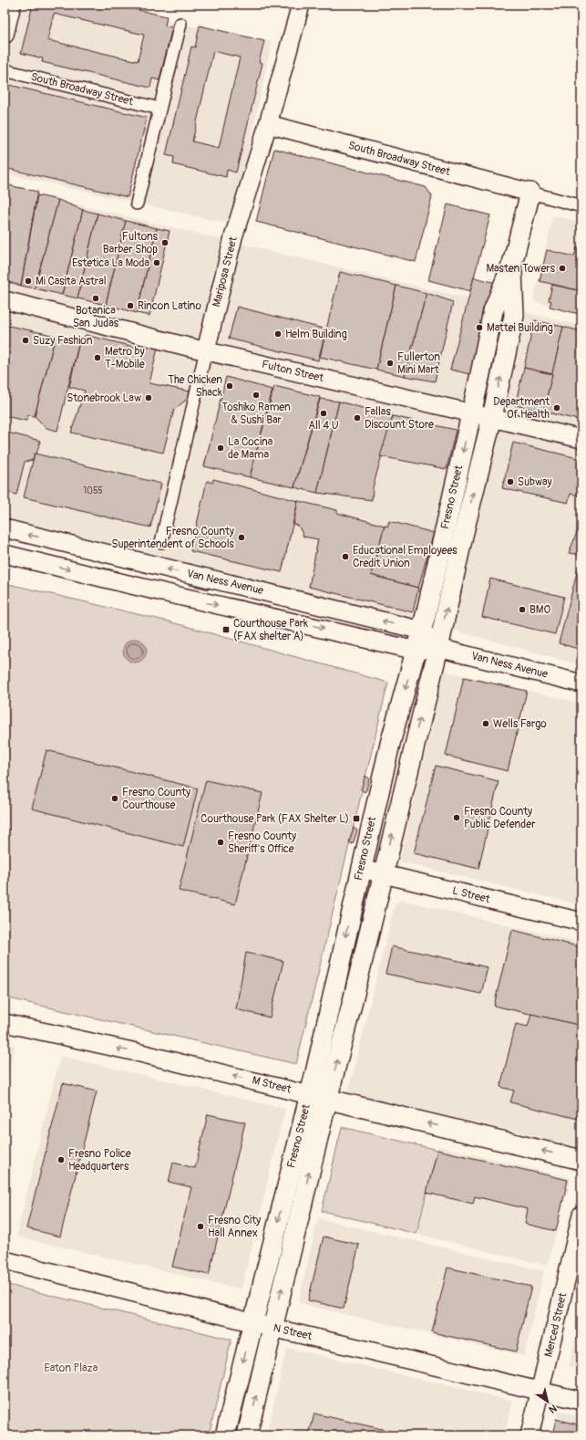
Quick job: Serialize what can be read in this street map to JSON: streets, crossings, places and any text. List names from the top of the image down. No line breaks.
{"streets":{"main road":["Fresno Street","M Street"],"street":["South Broadway Street","Mariposa Street","Fulton Street","Van Ness Avenue","L Street","Merced Street","N Street"]},"crossings":[["South Broadway Street","Mariposa Street"],["South Broadway Street","Fresno Street"],["Mariposa Street","Fulton Street"],["Fulton Street","Fresno Street"],["Fresno Street","Van Ness Avenue"],["Fresno Street","L Street"],["Fresno Street","M Street"],["Fresno Street","N Street"],["Merced Street","N Street"]],"one_way":["M Street"],"parks":["Eaton Plaza"],"places":{"other":["Fultons Barber Shop","Estetica La Moda","Masten Towers","Mi Casita Astral","Botanica San Judas","Rincon Latino","Mattei Building","Helm Building","Suzy Fashion","Metro by T-Mobile","Fullerton Mini Mart","The Chicken Shack","Toshiko Ramen & Sushi Bar","Stonebrook Law","Department Of Health","All 4 U","Fallas Discount Store","La Cocina de Mama","Subway","Fresno County Superintendent of Schools","Educational Employees Credit Union","BMO","Wells Fargo","Fresno County Courthouse","Fresno County Public Defender","Fresno County Sheriff's Office","Fresno Police Headquarters","Fresno City Hall Annex"],"transit":["Courthouse Park (FAX shelter A)","Courthouse Park (FAX Shelter L)"]},"house_numbers":["1055"],"north":"bottom right"}
